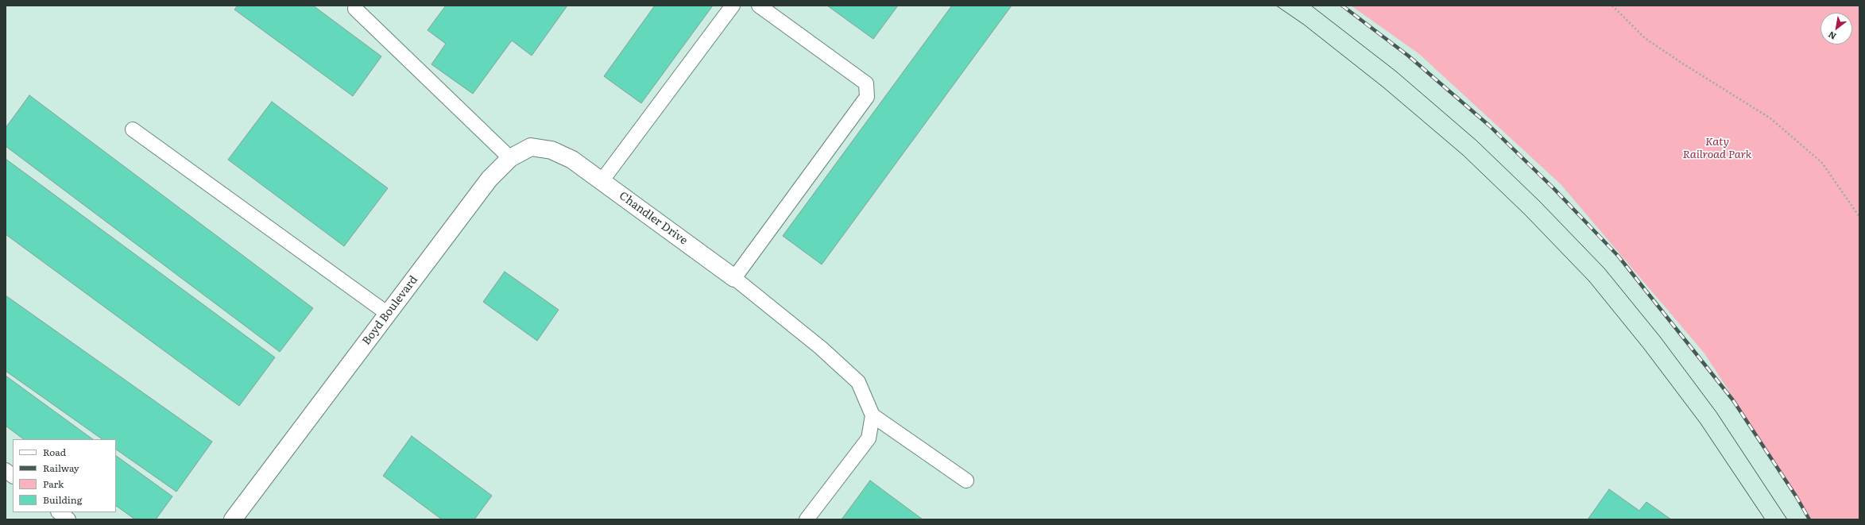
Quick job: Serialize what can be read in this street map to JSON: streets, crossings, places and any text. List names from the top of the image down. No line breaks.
{"streets":{"street":["Chandler Drive","Boyd Boulevard"]},"crossings":[["Chandler Drive","Boyd Boulevard"]],"parks":["Katy Railroad Park"],"legend":["Road","Railway","Park","Building"],"north":"bottom left"}
